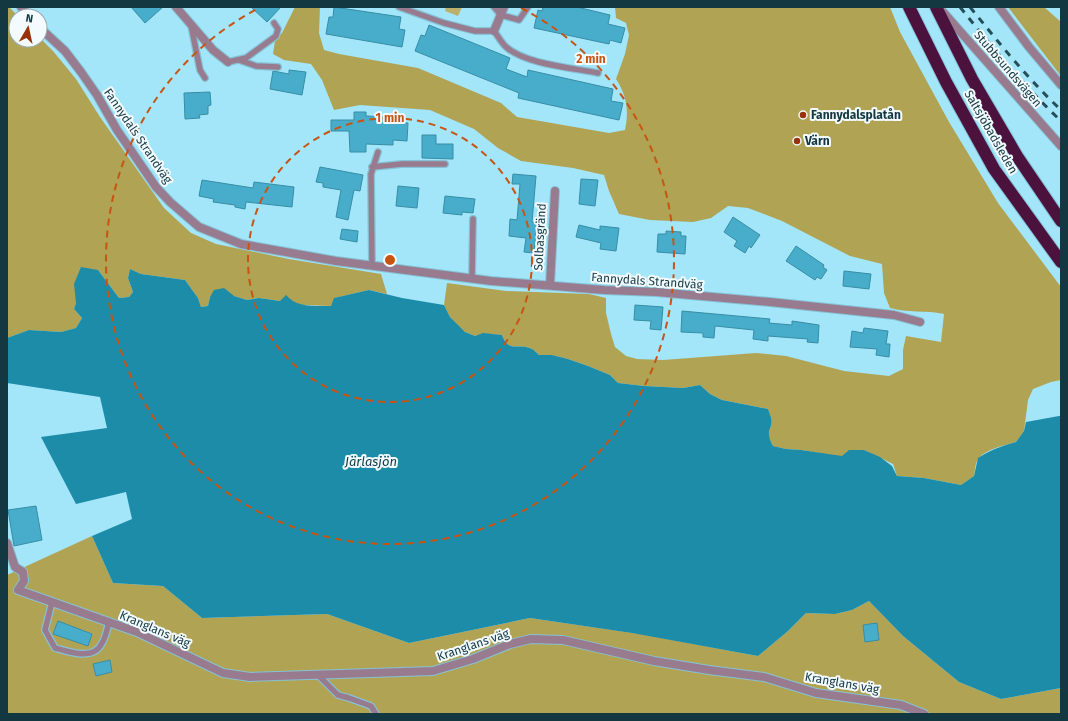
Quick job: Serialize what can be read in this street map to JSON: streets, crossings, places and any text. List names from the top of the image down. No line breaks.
{"streets":{"highway":["Saltsjöbadsleden"],"street":["Stubbsundsvägen","Fannydals Strandväg","Solbasgränd","Kranglans väg"]},"crossings":[["Stubbsundsvägen","Saltsjöbadsleden"],["Fannydals Strandväg","Solbasgränd"]],"water":["Järlasjön"],"places":["Fannydalsplatån","Värn"],"north":"top","rings":["2 min","1 min"]}
